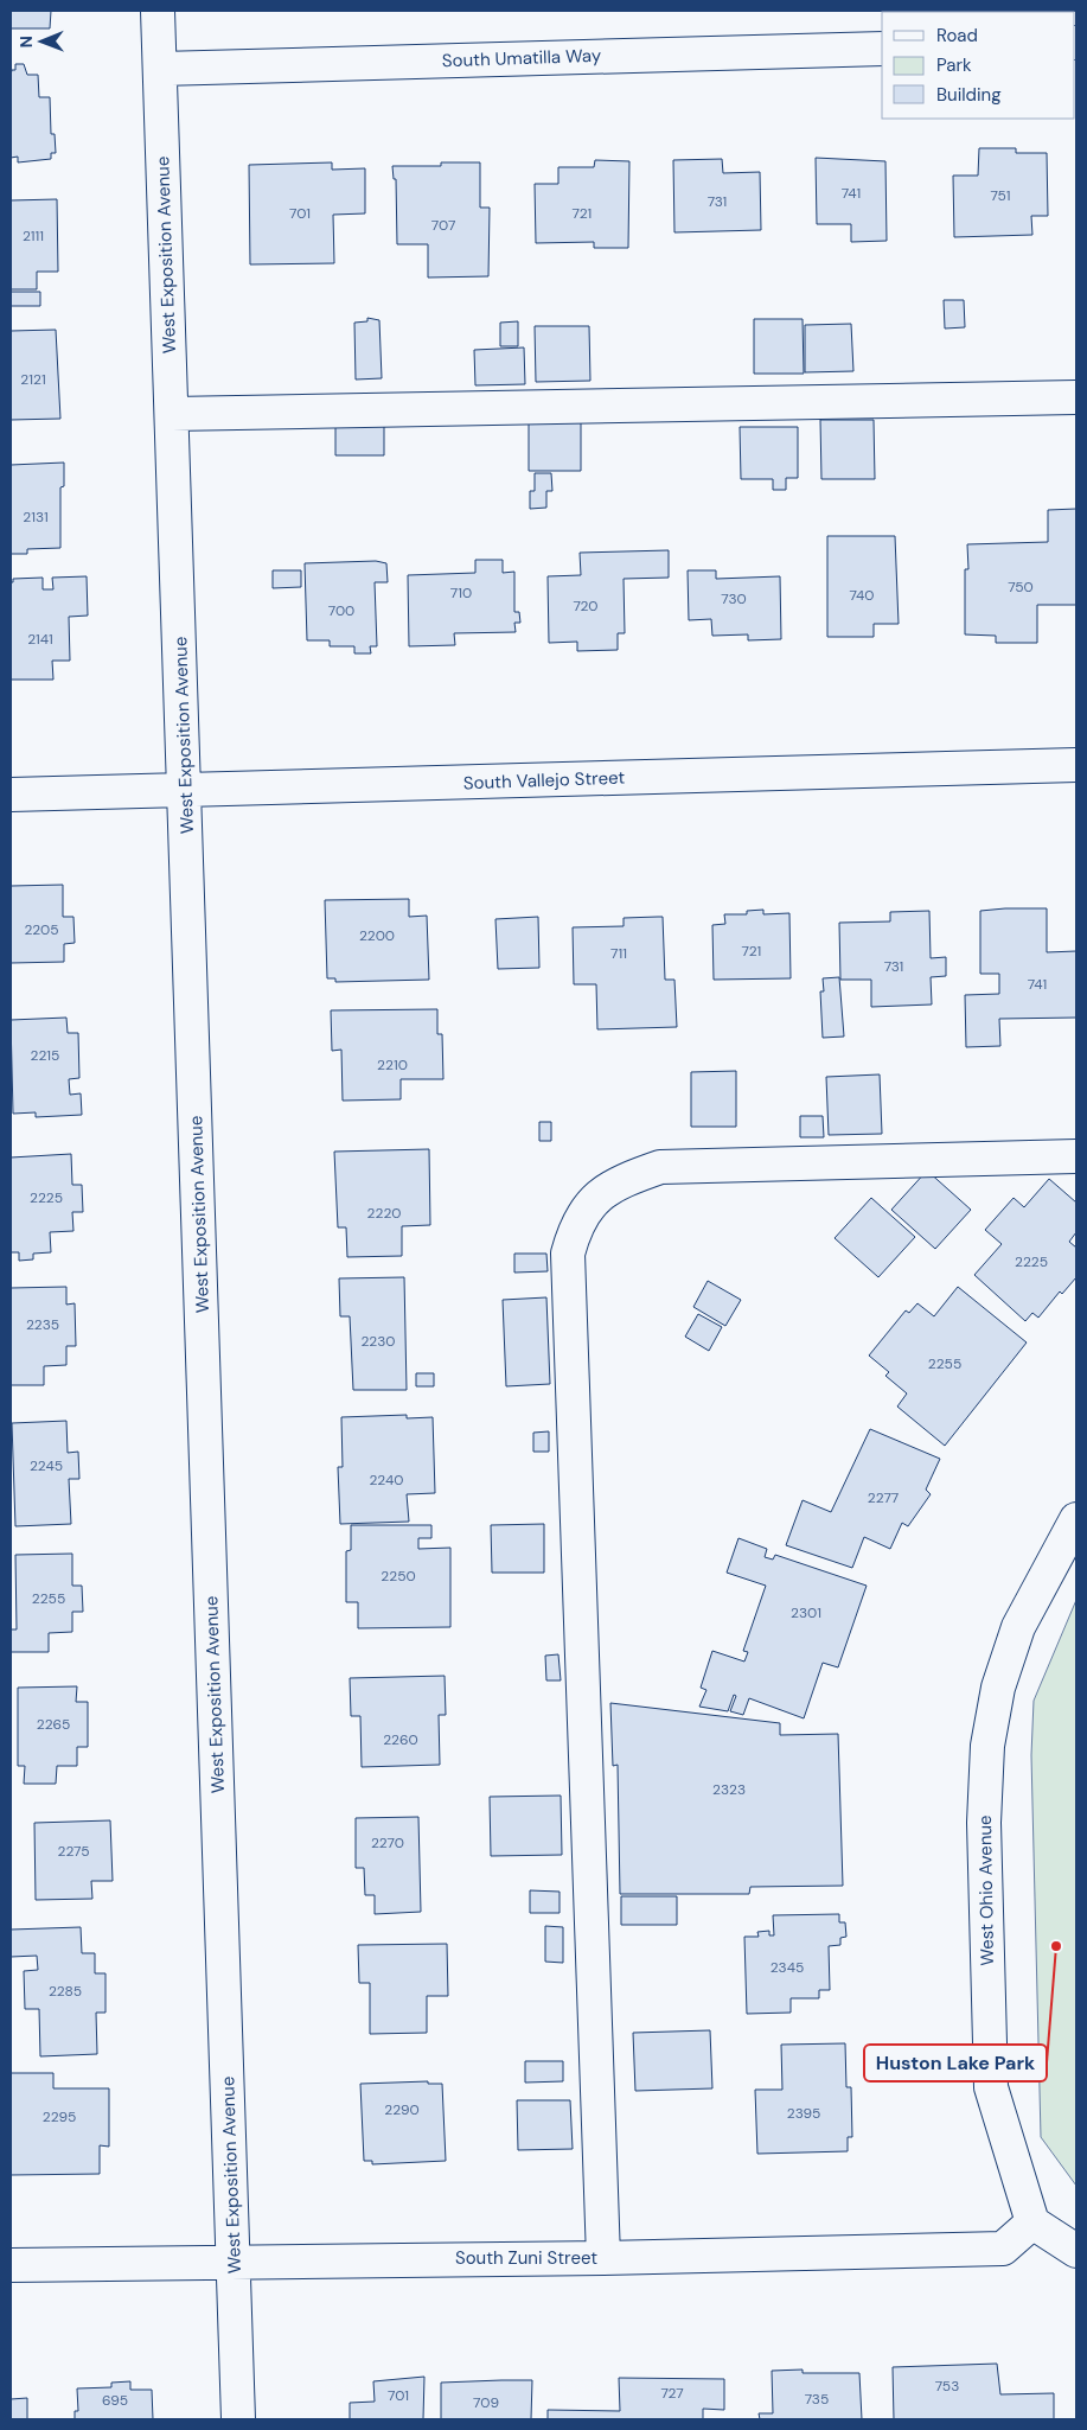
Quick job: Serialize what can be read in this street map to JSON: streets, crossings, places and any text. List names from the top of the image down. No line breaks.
{"streets":{"street":["South Umatilla Way","West Exposition Avenue","South Vallejo Street","West Ohio Avenue","South Zuni Street"]},"crossings":[["South Umatilla Way","West Exposition Avenue"],["West Exposition Avenue","South Vallejo Street"],["West Exposition Avenue","South Zuni Street"],["West Ohio Avenue","South Zuni Street"]],"places":["Huston Lake Park"],"house_numbers":["741","751","731","701","721","707","2111","2121","2131","750","710","740","730","720","700","2141","2205","2200","721","711","731","741","2215","2210","2225","2220","2225","2235","2230","2255","2245","2240","2277","2250","2255","2301","2265","2260","2323","2270","2275","2345","2285","2290","2395","2295","753","727","701","735","695","709"],"legend":["Road","Park","Building"],"north":"left"}
